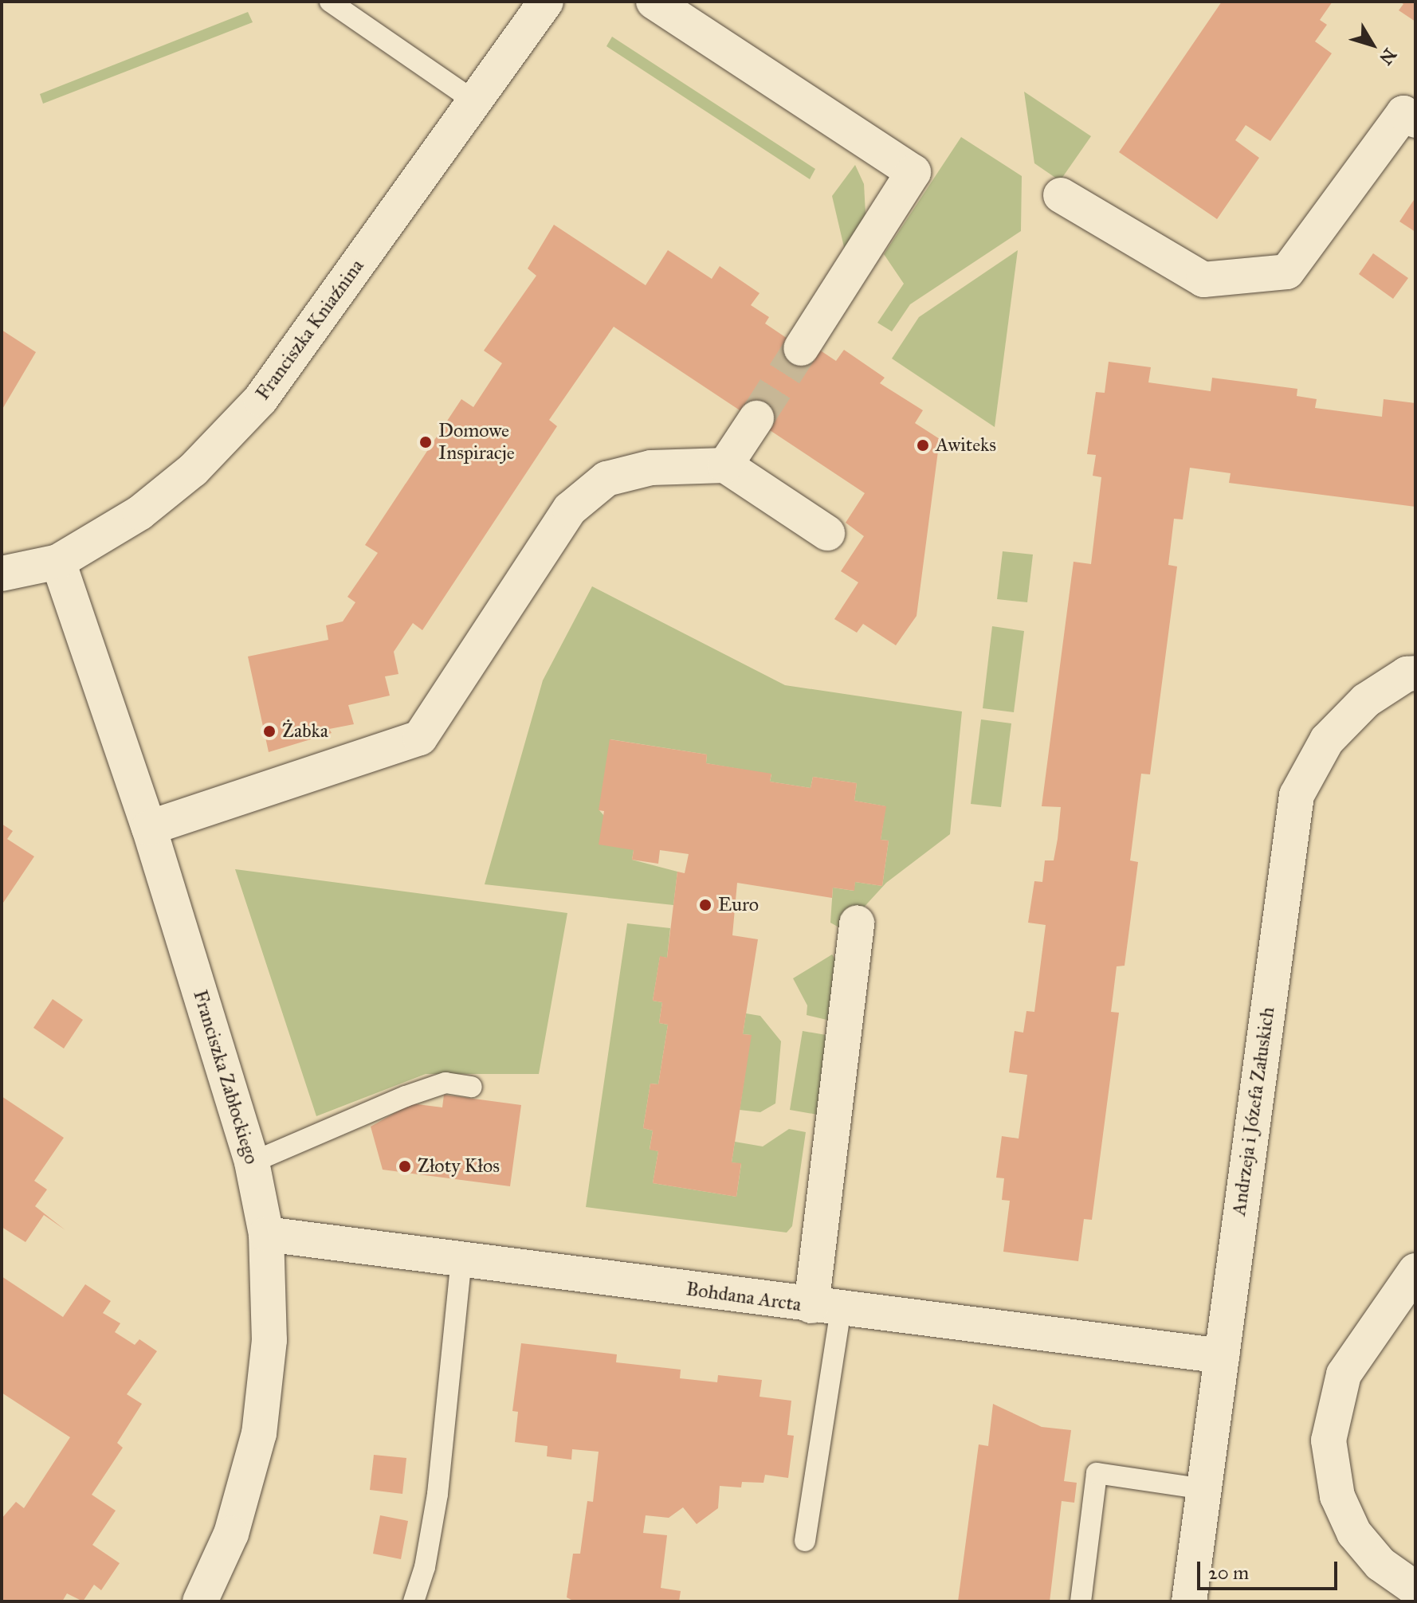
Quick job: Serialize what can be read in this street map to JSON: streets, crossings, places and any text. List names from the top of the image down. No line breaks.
{"streets":{"street":["Franciszka Kniaźnina","Franciszka Zabłockiego","Andrzeja i Józefa Załuskich","Bohdana Arcta"]},"crossings":[["Franciszka Kniaźnina","Franciszka Zabłockiego"],["Franciszka Zabłockiego","Bohdana Arcta"],["Andrzeja i Józefa Załuskich","Bohdana Arcta"]],"places":["Domowe Inspiracje","Awiteks","Żabka","Euro","Złoty Kłos"],"scale_bar":"20 m","north":"bottom right"}
